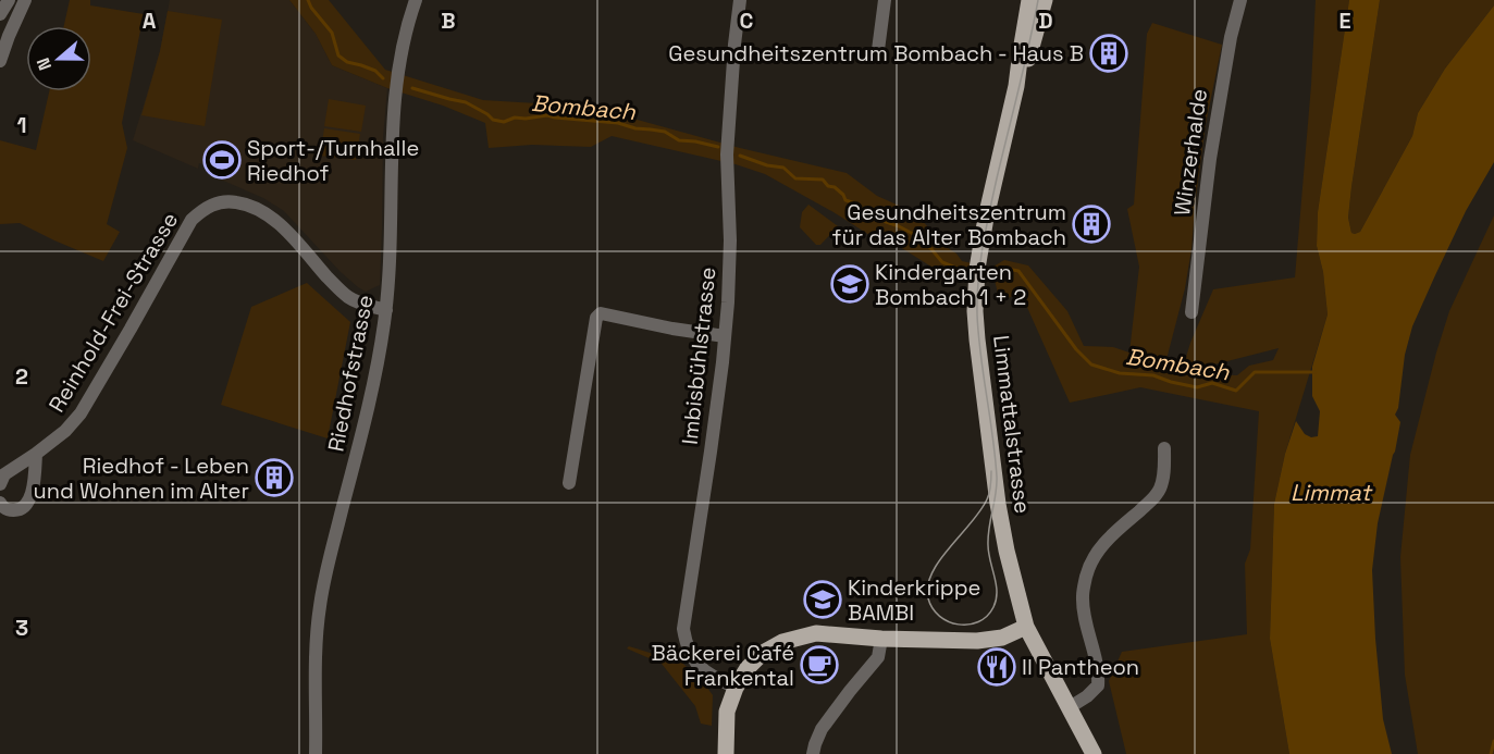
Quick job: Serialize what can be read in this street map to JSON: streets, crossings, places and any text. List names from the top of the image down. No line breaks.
{"streets":{"main road":["Limmattalstrasse"],"street":["Winzerhalde","Reinhold-Frei-Strasse","Imbisbühlstrasse","Riedhofstrasse"]},"crossings":[["Reinhold-Frei-Strasse","Riedhofstrasse"]],"water":["Bombach","Limmat"],"places":{"building":["Gesundheitszentrum Bombach - Haus B","Gesundheitszentrum für das Alter Bombach","Riedhof - Leben und Wohnen im Alter"],"sports":["Sport-/Turnhalle Riedhof"],"school or university":["Kindergarten Bombach 1 + 2","Kinderkrippe BAMBI"],"cafe":["Bäckerei Café Frankental"],"restaurant":["Il Pantheon"]},"north":"left","grid":{"columns":["A","B","C","D","E"],"rows":["1","2","3"]}}
